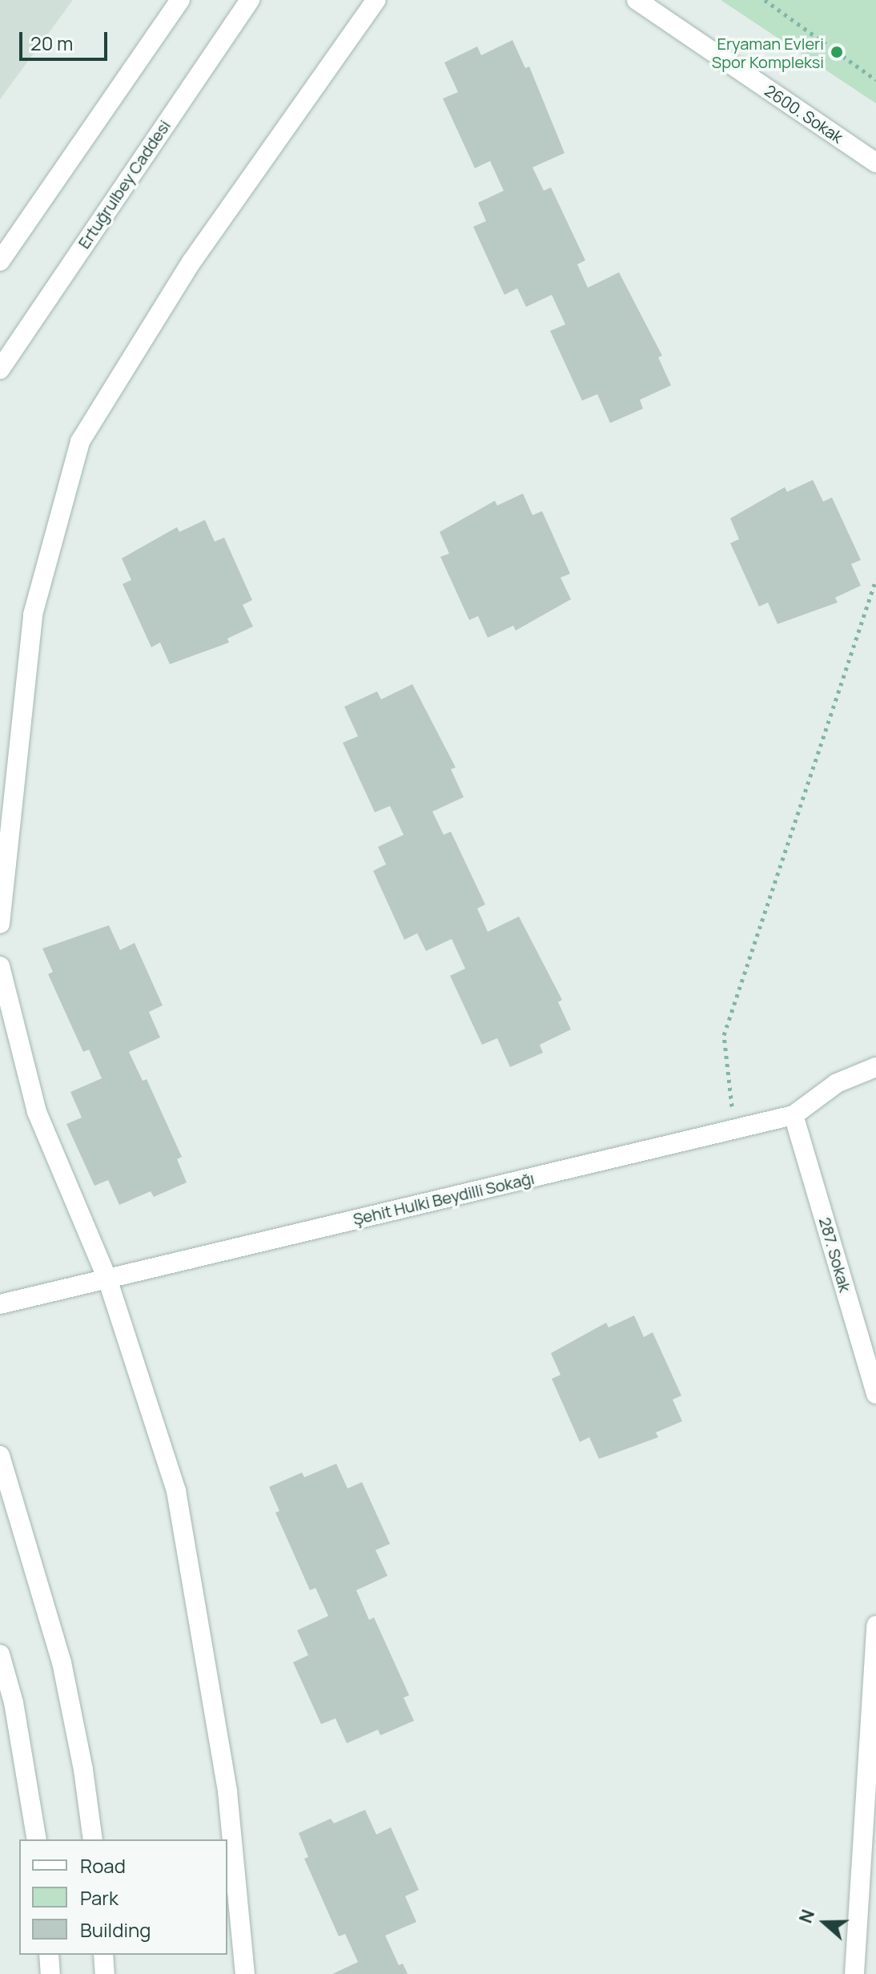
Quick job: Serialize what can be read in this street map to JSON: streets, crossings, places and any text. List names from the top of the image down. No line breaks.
{"streets":{"street":["2600. Sokak","Ertuğrulbey Caddesi","Şehit Hulki Beydilli Sokağı","287. Sokak"]},"crossings":[["Şehit Hulki Beydilli Sokağı","287. Sokak"]],"places":["Eryaman Evleri Spor Kompleksi"],"legend":["Road","Park","Building"],"scale_bar":"20 m","north":"left"}
